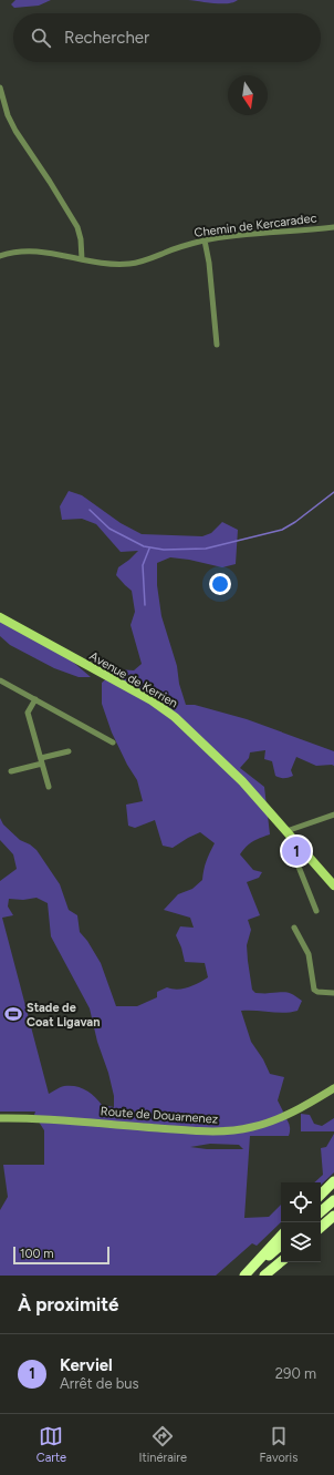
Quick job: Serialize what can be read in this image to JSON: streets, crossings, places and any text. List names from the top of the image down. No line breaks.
{"streets":{"main road":["Avenue de Kerrien","Route de Douarnenez"],"street":["Chemin de Kercaradec"]},"places":{"sports":["Stade de Coat Ligavan"]},"scale_bar":"100 m","north":"bottom","page":{"search":"Rechercher","pins":"1","scale":"100 m","heading":"À proximité","list":[{"mark":"1","name":"Kerviel","note":"Arrêt de bus","value":"290 m"}],"nav":["Carte","Itinéraire","Favoris"]}}
